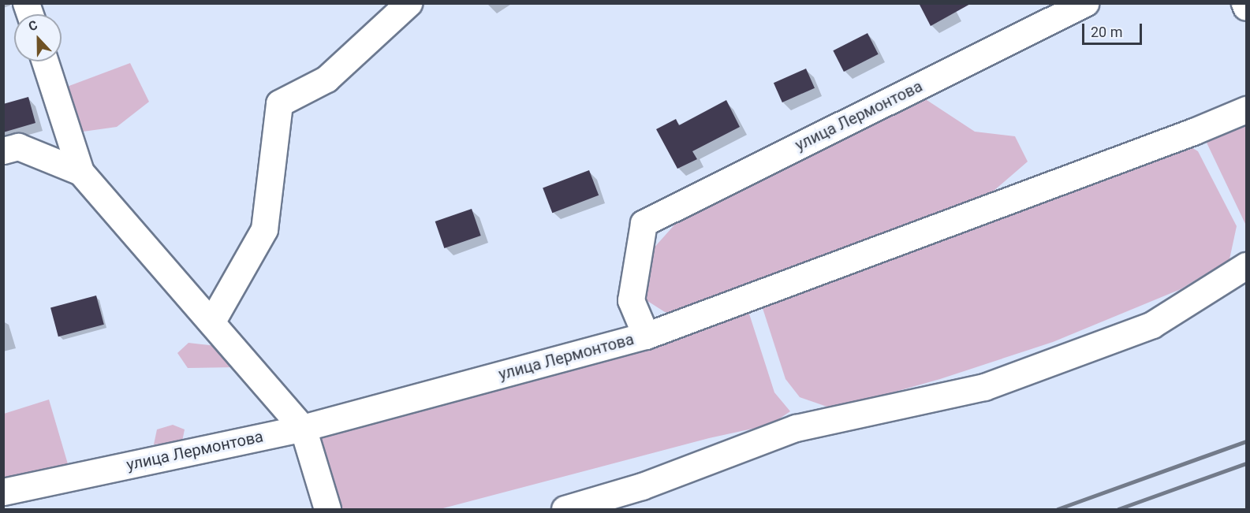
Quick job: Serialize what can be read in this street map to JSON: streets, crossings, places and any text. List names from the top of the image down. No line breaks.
{"streets":{"street":["улица Лермонтова"]},"scale_bar":"20 m","north":"top"}
